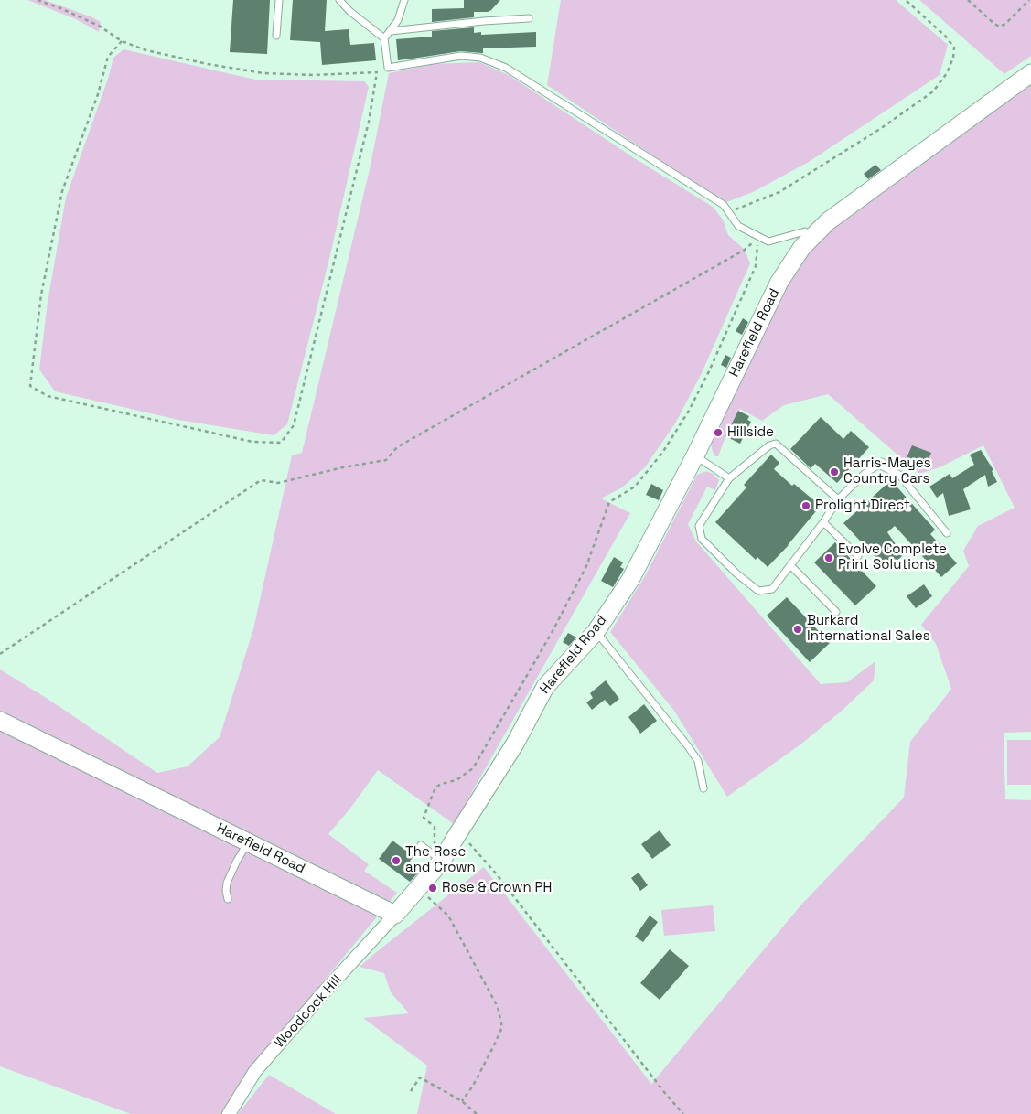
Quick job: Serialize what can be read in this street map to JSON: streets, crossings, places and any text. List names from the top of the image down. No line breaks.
{"streets":{"street":["Harefield Road","Woodcock Hill"]},"crossings":[["Harefield Road","Woodcock Hill"]],"places":["Hillside","Harris-Mayes Country Cars","Prolight Direct","Evolve Complete Print Solutions","Burkard International Sales","The Rose and Crown","Rose & Crown PH"]}
